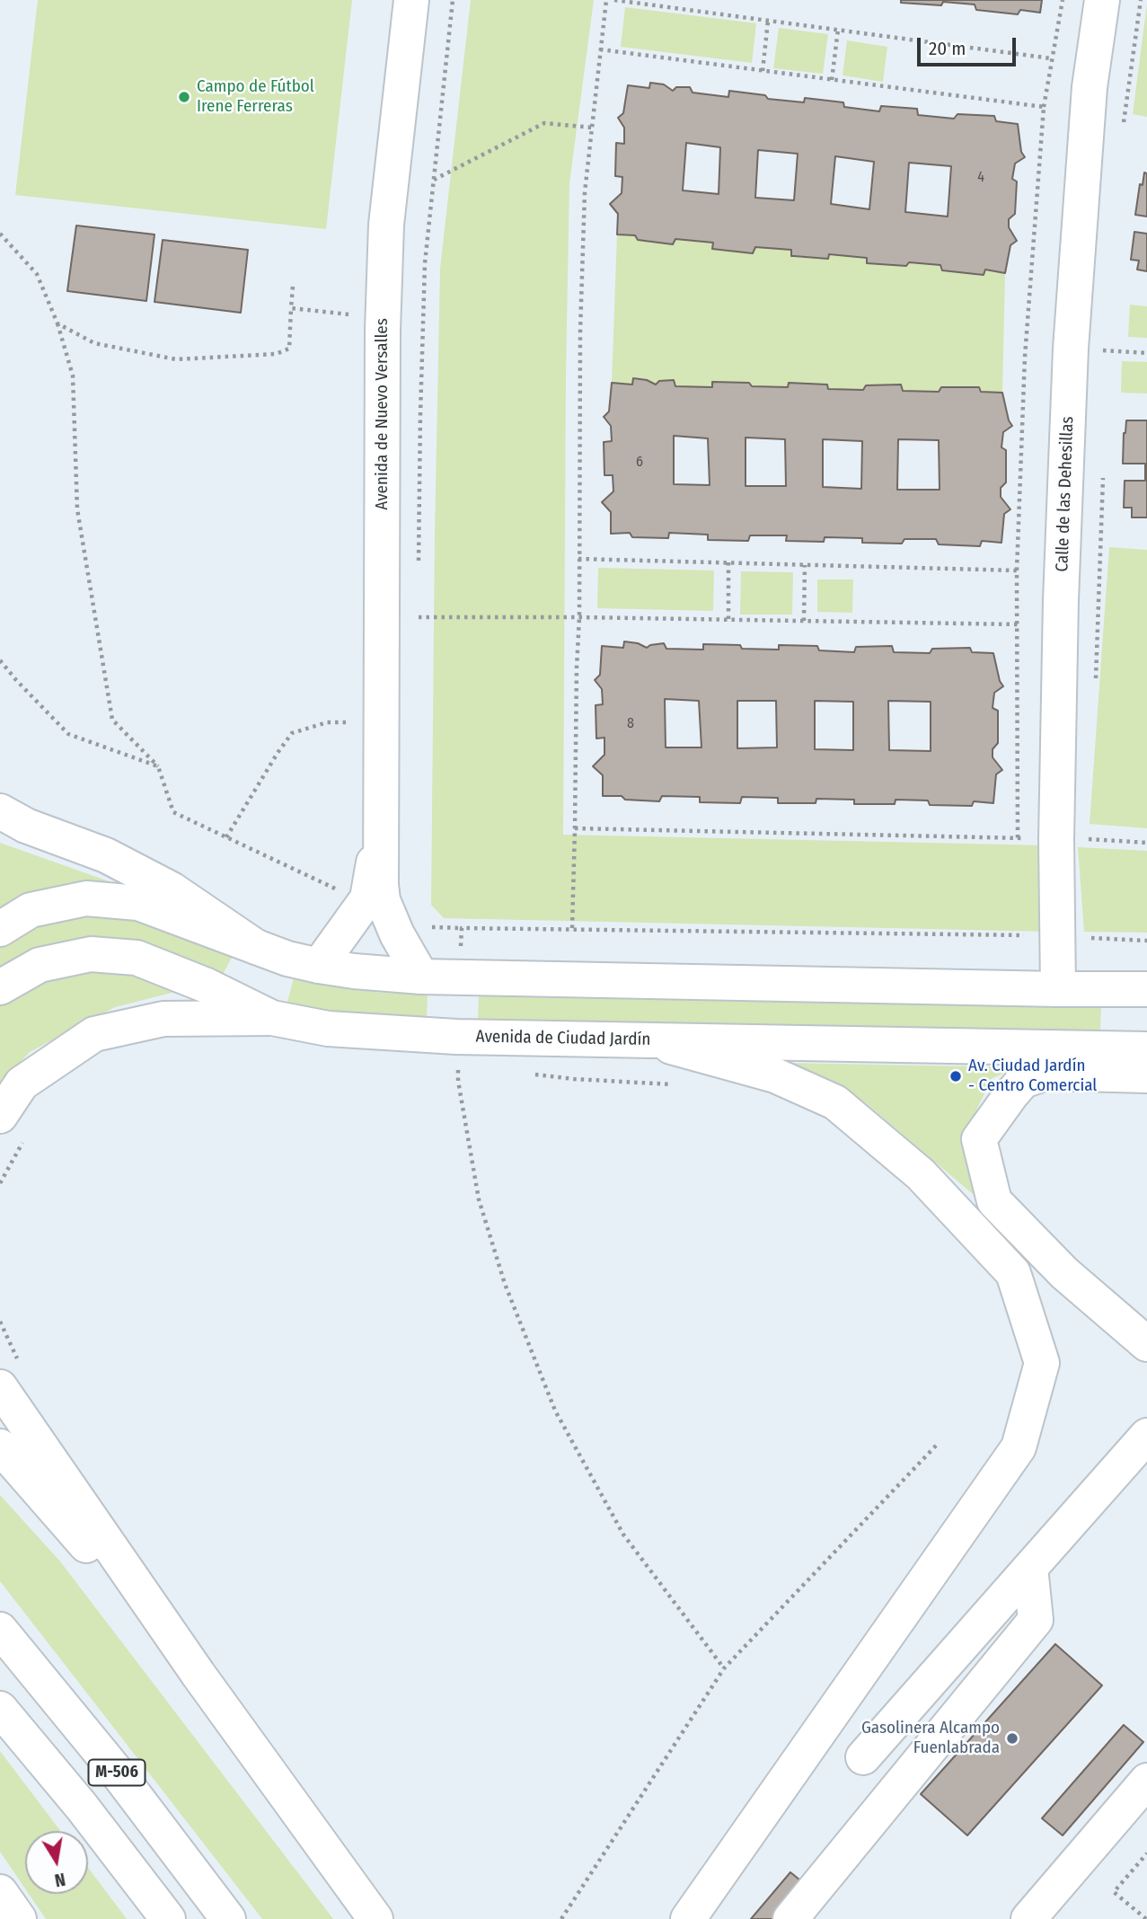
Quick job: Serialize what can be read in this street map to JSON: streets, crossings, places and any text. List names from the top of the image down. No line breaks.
{"streets":{"main road":["Avenida de Nuevo Versalles","Calle de las Dehesillas","Avenida de Ciudad Jardín","M-506"]},"places":["Campo de Fútbol Irene Ferreras","Av. Ciudad Jardín - Centro Comercial","Gasolinera Alcampo Fuenlabrada"],"house_numbers":["4","6","8"],"scale_bar":"20 m","north":"bottom"}
